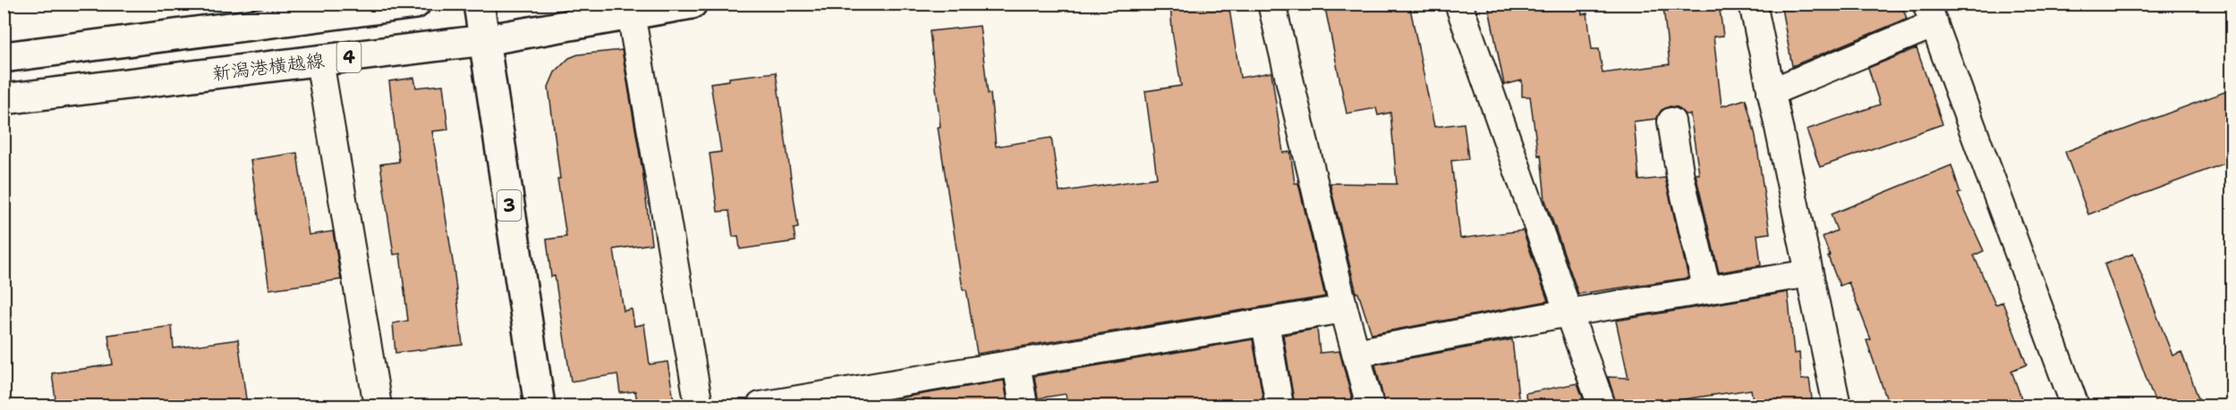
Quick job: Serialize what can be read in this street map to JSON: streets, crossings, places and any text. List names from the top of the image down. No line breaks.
{"streets":{"main road":["4","新潟港横越線","3"]},"crossings":[["新潟港横越線","3"]]}
